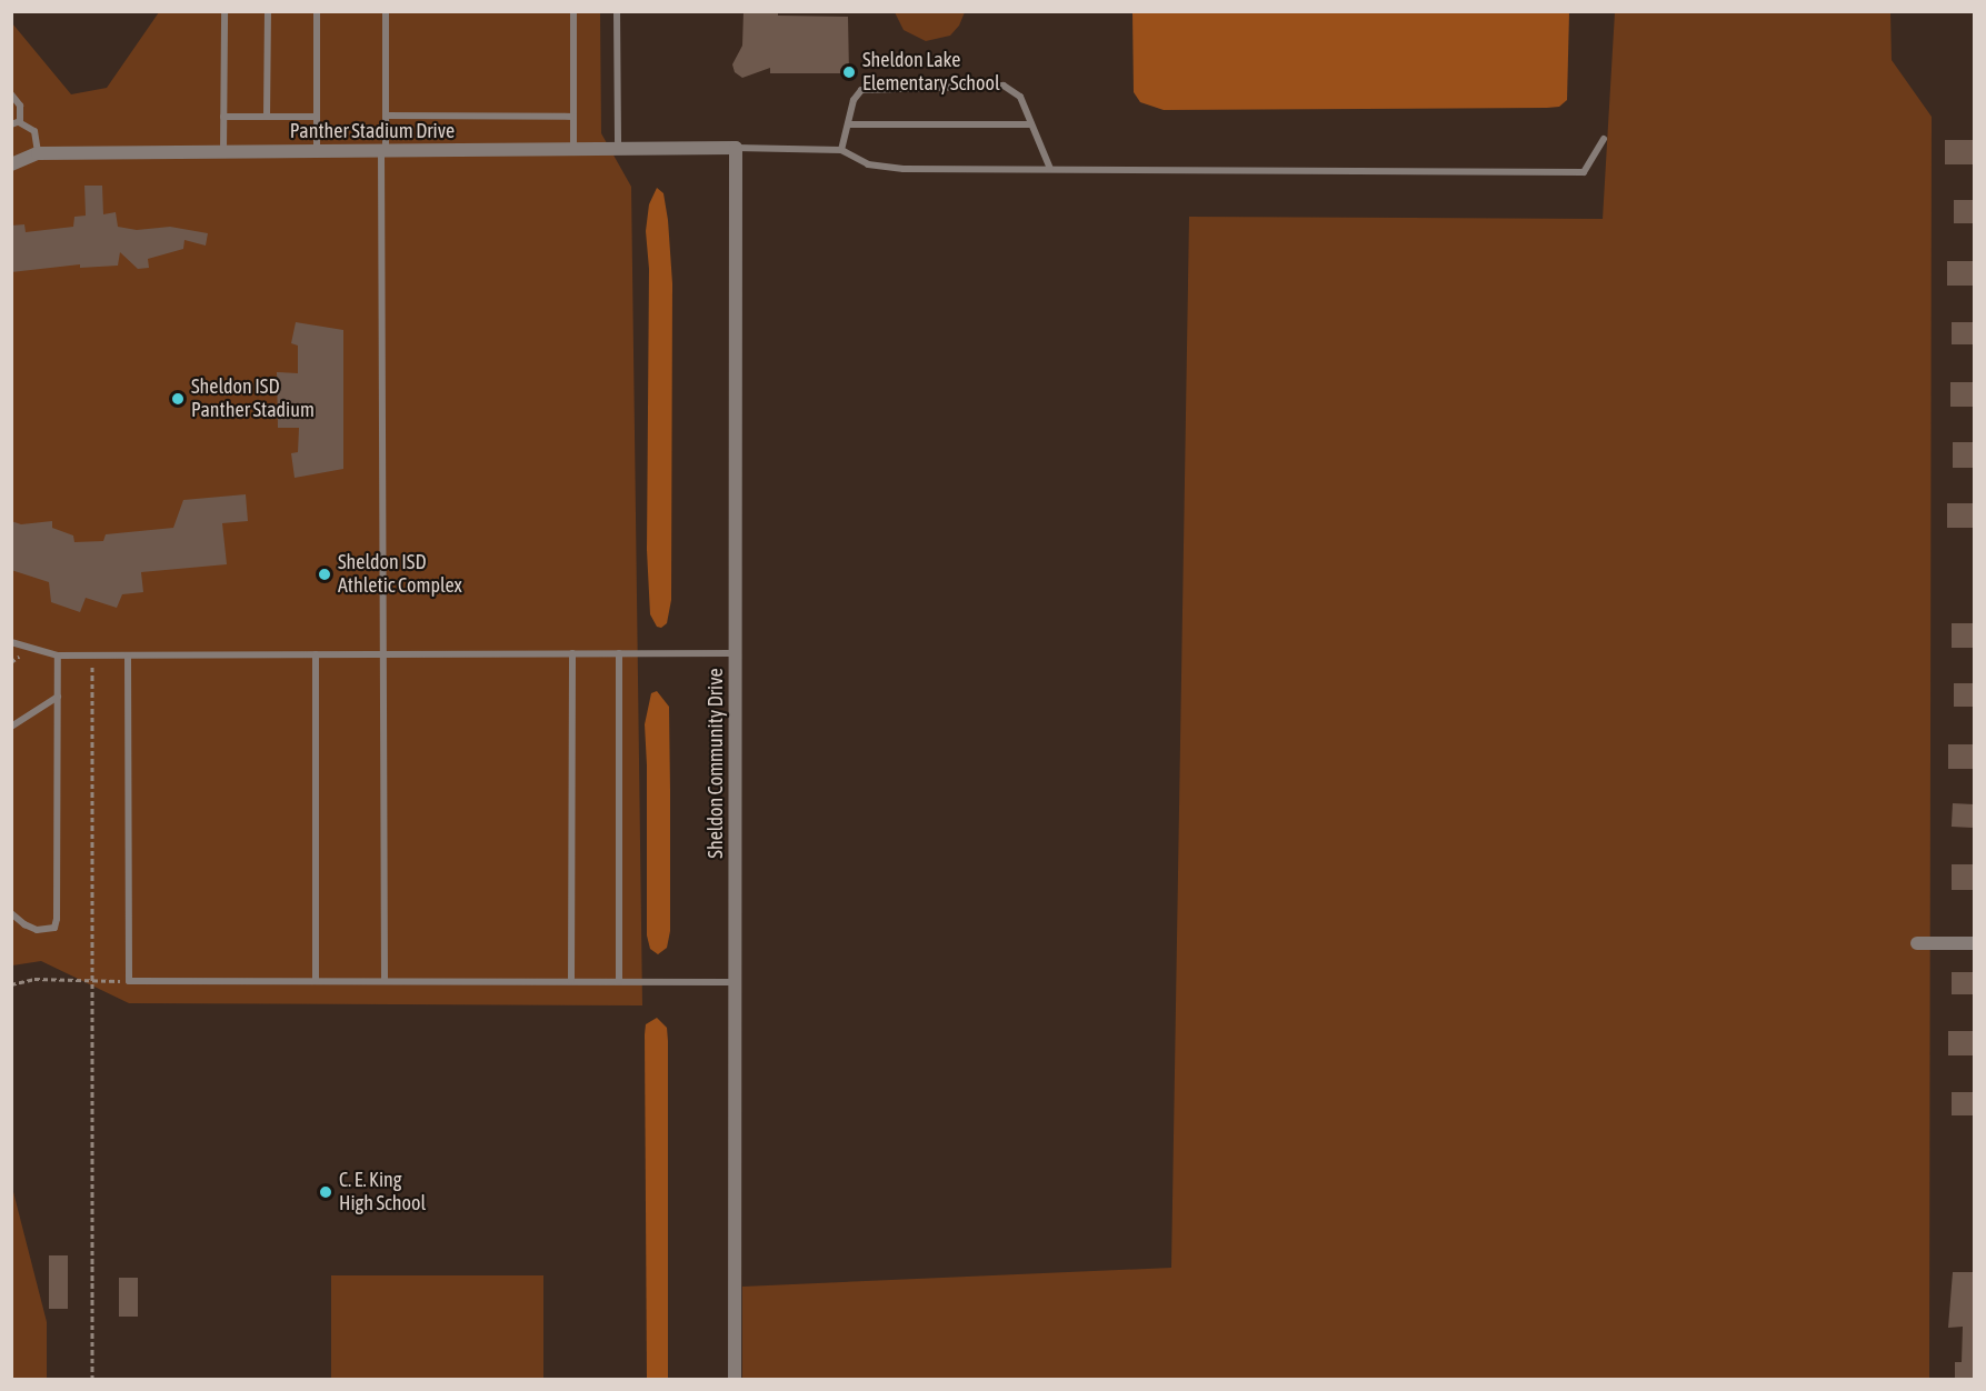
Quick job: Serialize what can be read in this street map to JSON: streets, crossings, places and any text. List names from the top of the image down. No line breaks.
{"streets":{"street":["Panther Stadium Drive","Sheldon Community Drive"]},"crossings":[["Panther Stadium Drive","Sheldon Community Drive"]],"places":["Sheldon Lake Elementary School","Sheldon ISD Panther Stadium","Sheldon ISD Athletic Complex","C. E. King High School"]}
